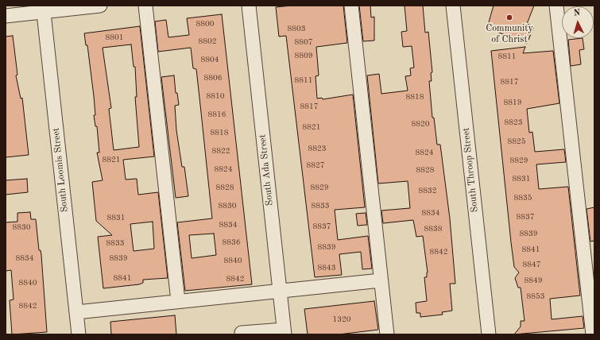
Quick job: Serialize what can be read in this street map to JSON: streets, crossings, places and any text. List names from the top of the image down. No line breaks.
{"streets":{"street":["South Loomis Street","South Ada Street","South Throop Street"]},"places":["Community of Christ"],"house_numbers":["8800","8803","8801","8802","8807","8809","8811","8804","8806","8811","8817","8810","8818","8819","8817","8816","8823","8820","8821","8818","8825","8823","8822","8824","8821","8829","8827","8824","8828","8831","8828","8829","8832","8835","8830","8833","8834","8837","8831","8834","8837","8830","8838","8839","8836","8833","8839","8841","8842","8834","8839","8840","8847","8843","8841","8842","8849","8840","8853","8842","1320"],"north":"top"}
